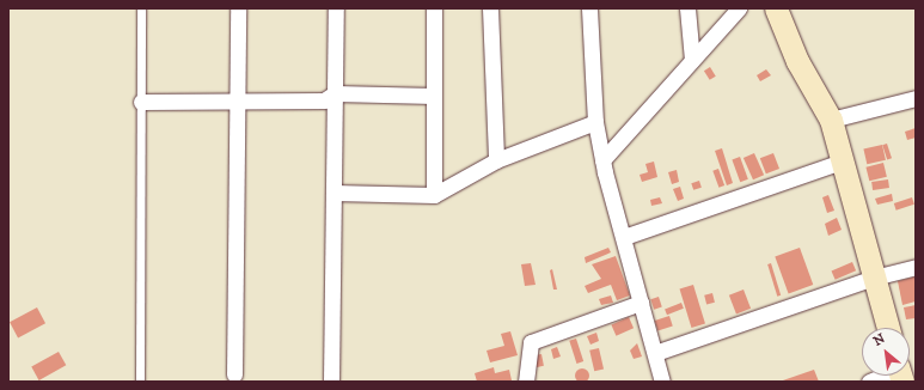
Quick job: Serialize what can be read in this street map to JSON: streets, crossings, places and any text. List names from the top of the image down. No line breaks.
{"north":"top left"}
